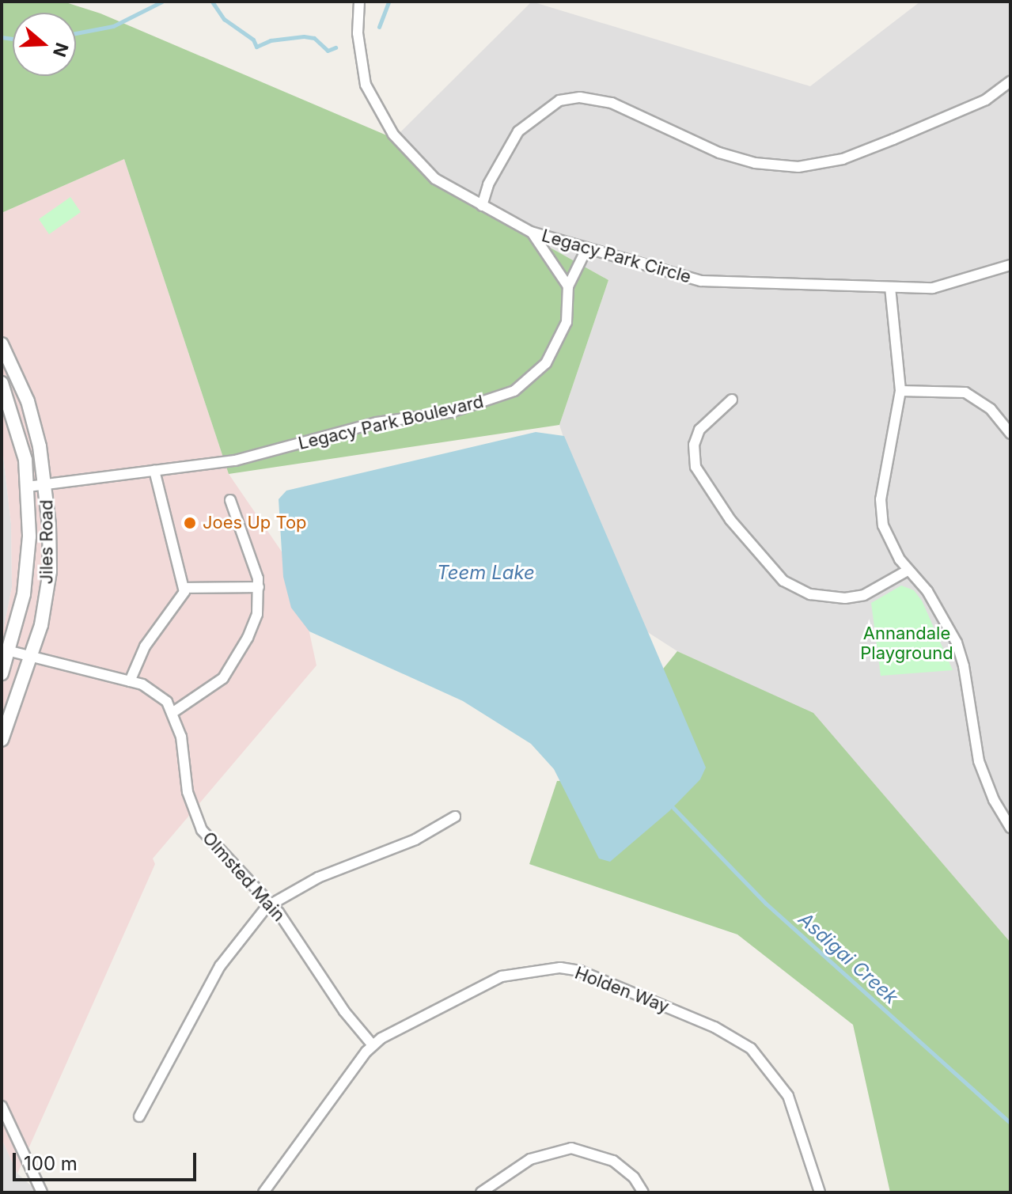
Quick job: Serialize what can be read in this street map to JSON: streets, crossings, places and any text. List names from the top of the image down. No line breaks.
{"streets":{"street":["Legacy Park Circle","Legacy Park Boulevard","Jiles Road","Olmsted Main","Holden Way"]},"crossings":[["Legacy Park Circle","Legacy Park Boulevard"],["Legacy Park Boulevard","Jiles Road"],["Jiles Road","Olmsted Main"],["Olmsted Main","Holden Way"]],"water":["Teem Lake","Asdigai Creek"],"parks":["Annandale Playground"],"places":["Joes Up Top"],"scale_bar":"100 m","north":"right"}
